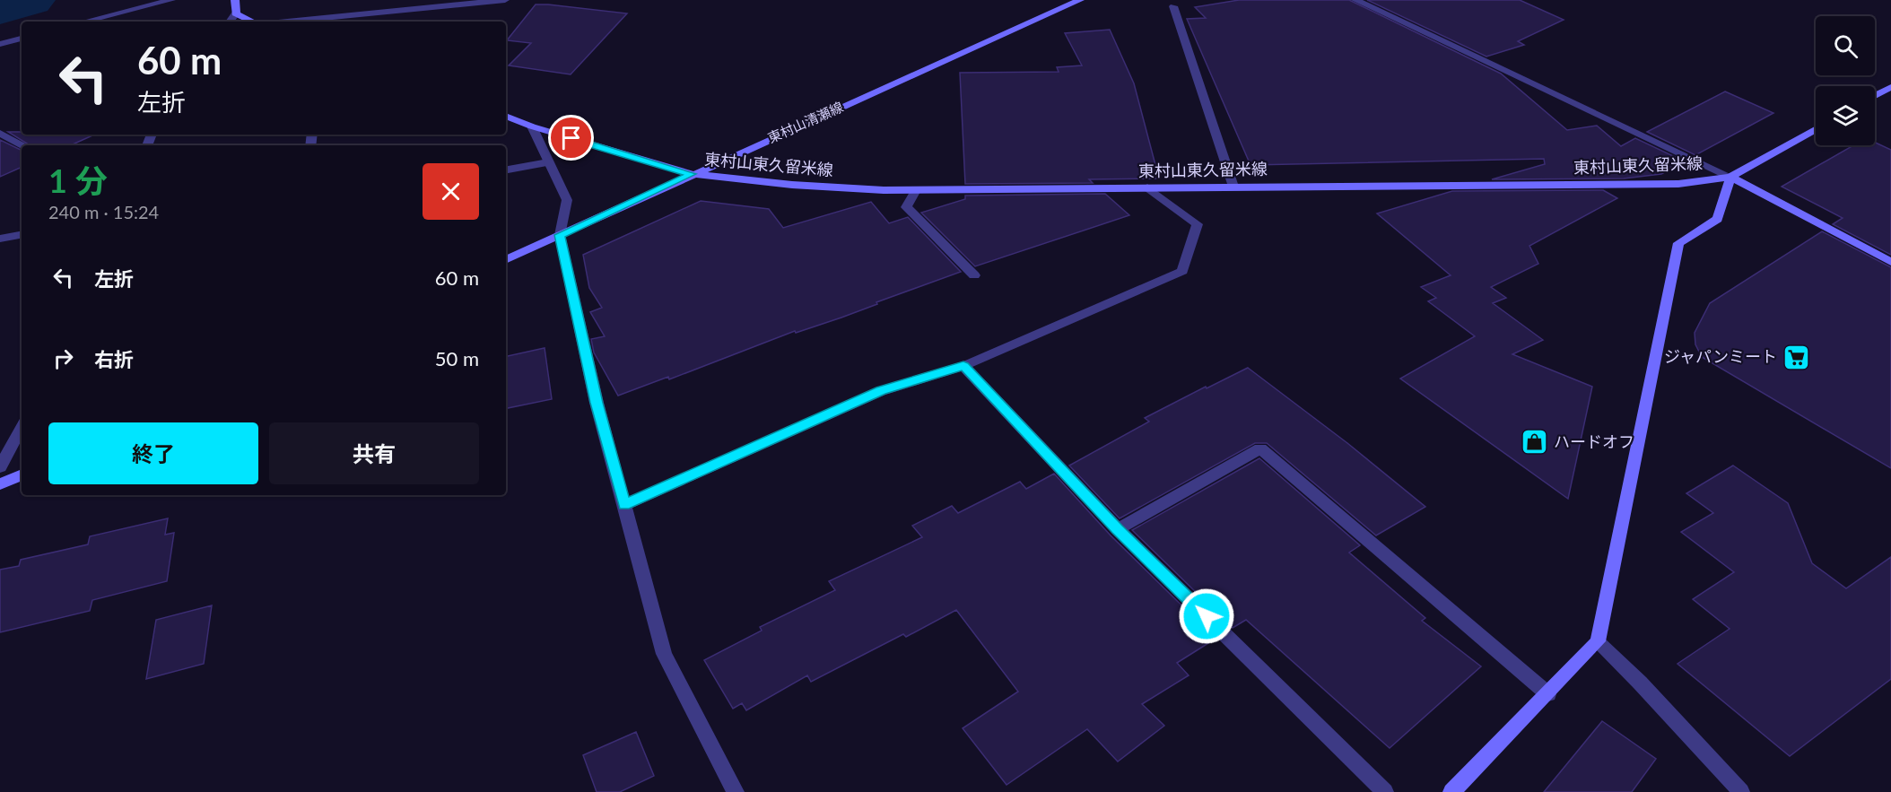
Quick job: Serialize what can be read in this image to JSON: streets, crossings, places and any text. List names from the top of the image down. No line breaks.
{"streets":{"main road":["東村山清瀬線","東村山東久留米線"]},"crossings":[["東村山清瀬線","東村山東久留米線"]],"places":{"supermarket":["ジャパンミート"],"shop":["ハードオフ"]},"page":{"turn":["60 m","左折"],"heading":["1 分","240 m · 15:24"],"list":[{"name":"左折","value":"60 m"},{"name":"右折","value":"50 m"}],"buttons":["終了","共有"]}}
